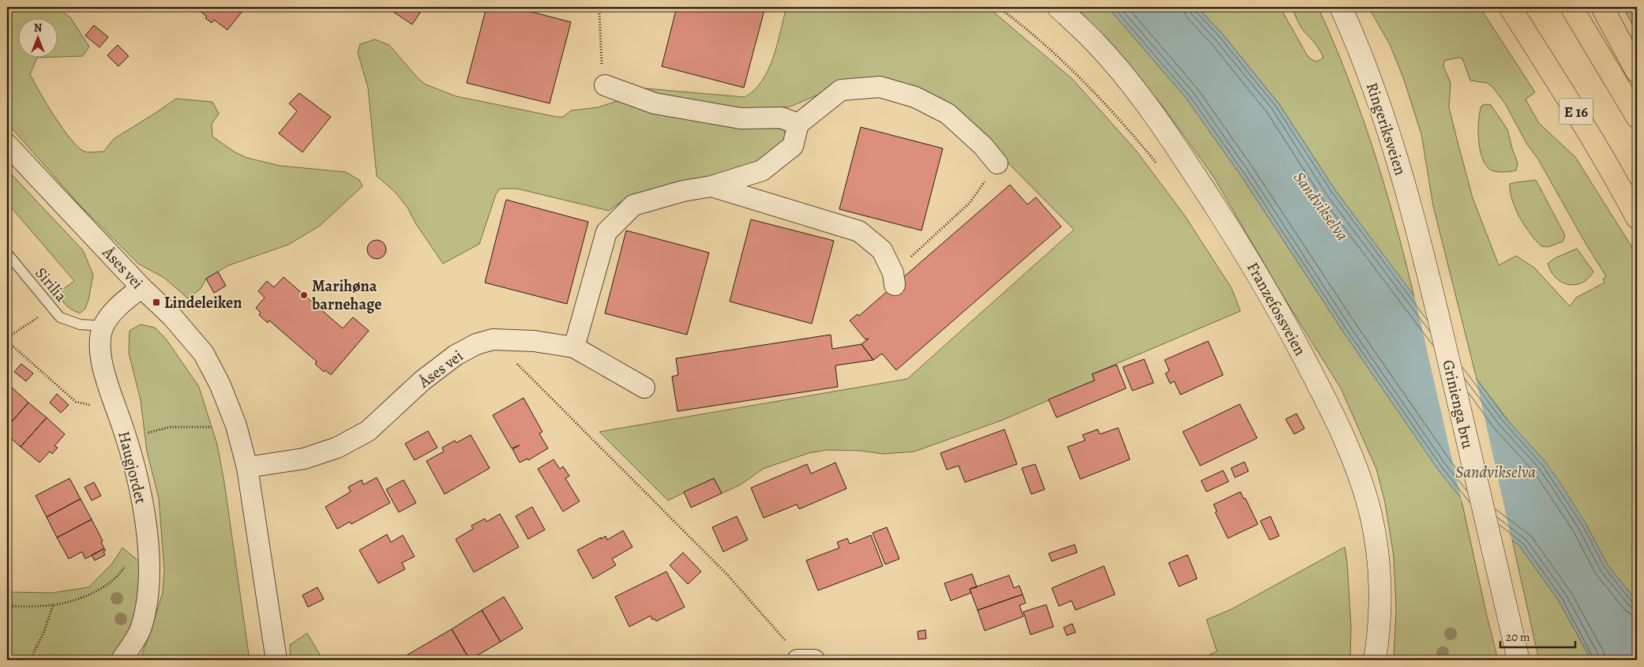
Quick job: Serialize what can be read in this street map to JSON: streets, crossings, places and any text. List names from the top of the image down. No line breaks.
{"streets":{"highway":["E 16"],"main road":["Ringeriksveien","Franzefossveien","Grinienga bru"],"street":["Åses vei","Haugjordet"],"lane":["Sirilia"]},"crossings":[["Ringeriksveien","Grinienga bru"],["Åses vei","Haugjordet"],["Sirilia","Haugjordet"]],"water":["Sandvikselva"],"places":{"other":["Marihøna barnehage"],"transit":["Lindeleiken"]},"scale_bar":"20 m","north":"top"}
